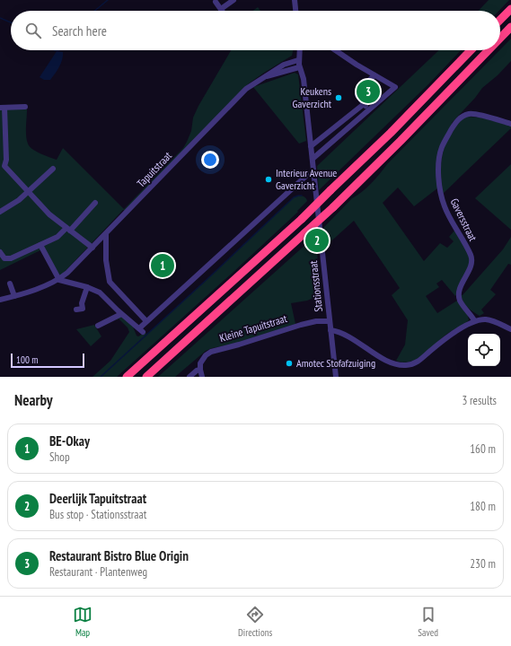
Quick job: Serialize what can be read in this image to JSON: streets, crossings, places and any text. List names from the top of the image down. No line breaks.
{"streets":{"street":["Tapuitstraat","Gaversstraat","Stationsstraat","Kleine Tapuitstraat"]},"crossings":[["Tapuitstraat","Stationsstraat"],["Stationsstraat","Kleine Tapuitstraat"]],"places":["Keukens Gaverzicht","Interieur Avenue Gaverzicht","Amotec Stofafzuiging"],"scale_bar":"100 m","page":{"search":"Search here","pins":["3","2","1"],"scale":"100 m","heading":["Nearby","3 results"],"list":[{"mark":"1","name":"BE-Okay","note":"Shop","value":"160 m"},{"mark":"2","name":"Deerlijk Tapuitstraat","note":"Bus stop · Stationsstraat","value":"180 m"},{"mark":"3","name":"Restaurant Bistro Blue Origin","note":"Restaurant · Plantenweg","value":"230 m"}],"nav":["Map","Directions","Saved"]}}
